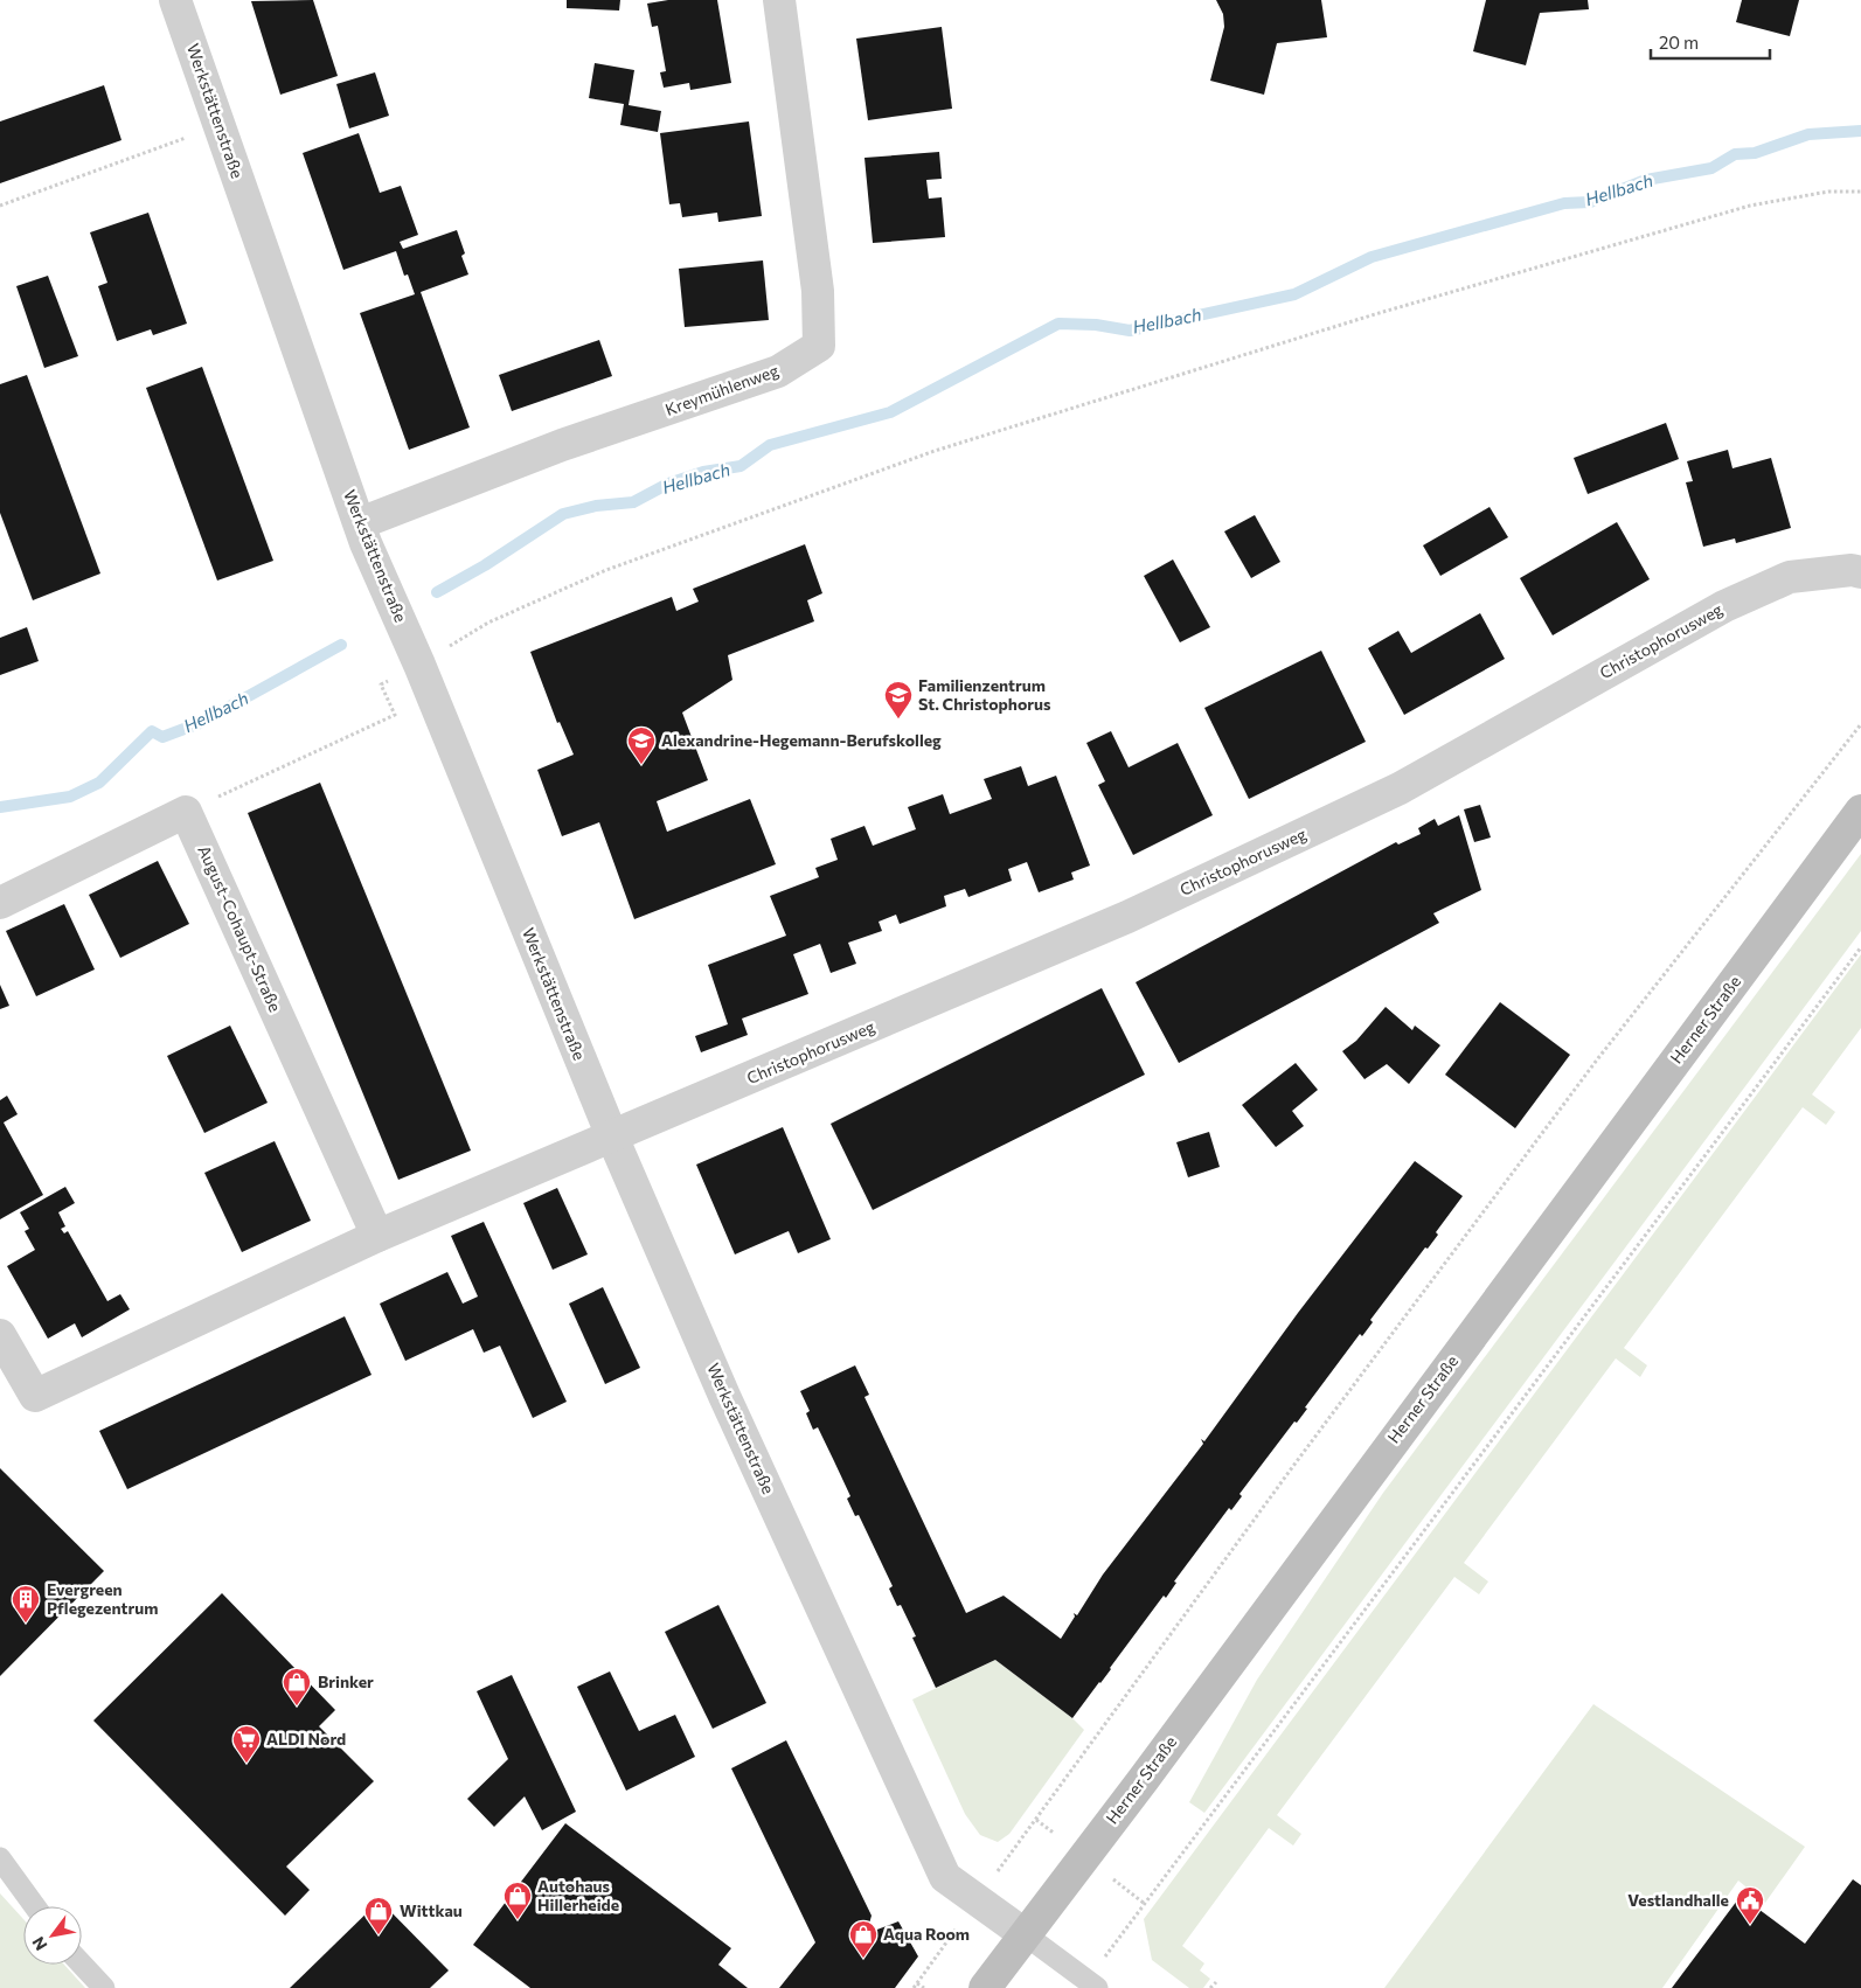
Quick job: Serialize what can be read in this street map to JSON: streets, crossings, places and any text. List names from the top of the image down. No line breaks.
{"streets":{"main road":["Herner Straße"],"street":["Werkstättenstraße","Kreymühlenweg","Christophorusweg","August-Cohaupt-Straße"]},"crossings":[["Werkstättenstraße","Kreymühlenweg"],["Werkstättenstraße","Christophorusweg"],["Werkstättenstraße","Herner Straße"]],"water":["Hellbach"],"places":{"school or university":["Familienzentrum St. Christophorus","Alexandrine-Hegemann-Berufskolleg"],"building":["Evergreen Pflegezentrum"],"shop":["Brinker","Autohaus Hillerheide","Wittkau","Aqua Room"],"supermarket":["ALDI Nord"],"public building":["Vestlandhalle"]},"scale_bar":"20 m","north":"bottom left"}
